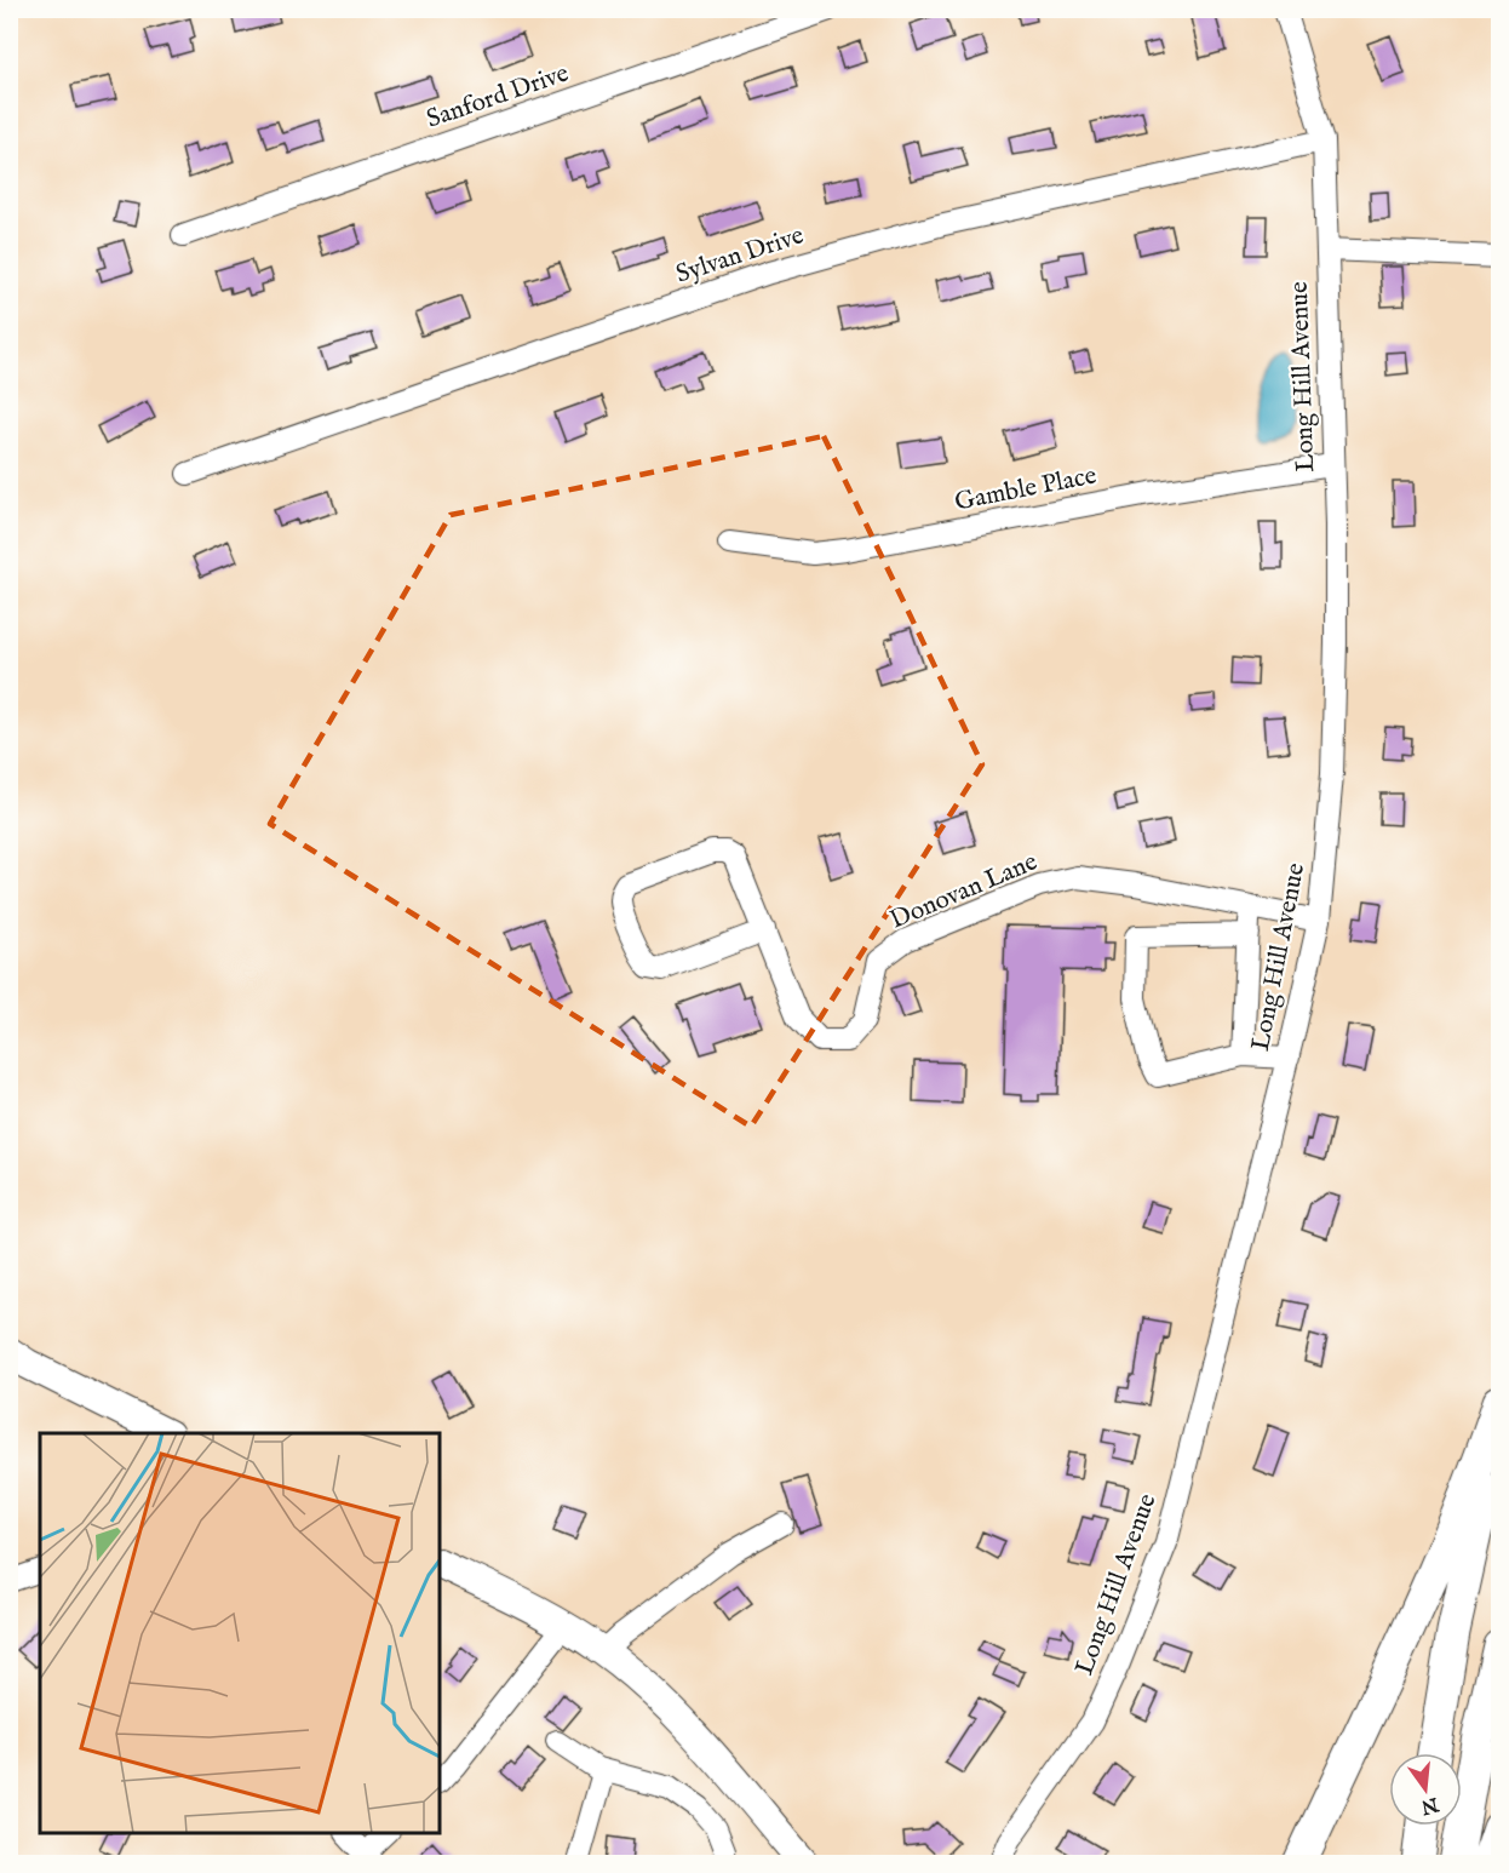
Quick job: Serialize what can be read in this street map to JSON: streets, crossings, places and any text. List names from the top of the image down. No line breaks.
{"streets":{"street":["Sanford Drive","Sylvan Drive","Long Hill Avenue","Gamble Place","Donovan Lane"]},"crossings":[["Sylvan Drive","Long Hill Avenue"],["Long Hill Avenue","Gamble Place"],["Long Hill Avenue","Donovan Lane"]],"north":"bottom"}
